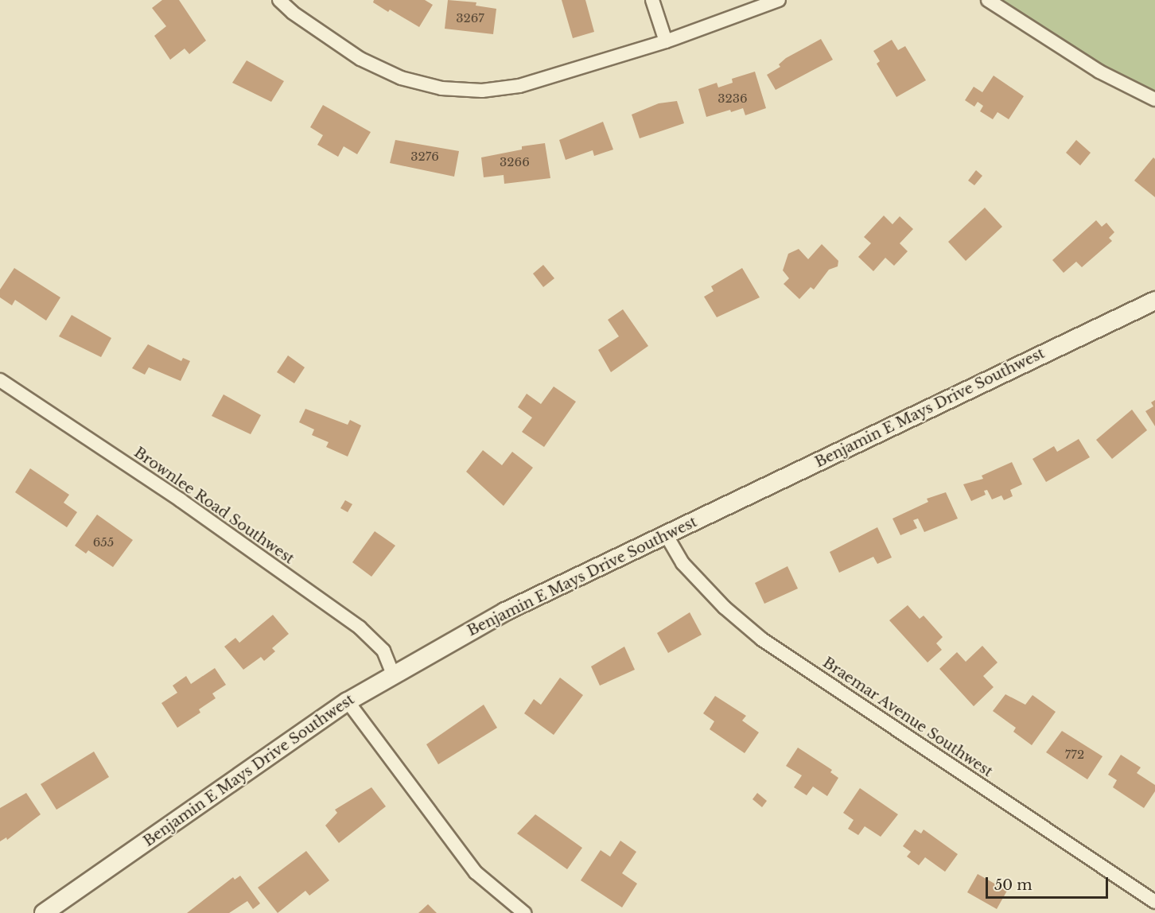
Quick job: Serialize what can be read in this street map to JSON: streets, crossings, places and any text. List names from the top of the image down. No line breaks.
{"streets":{"street":["Benjamin E Mays Drive Southwest","Brownlee Road Southwest","Braemar Avenue Southwest"]},"crossings":[["Benjamin E Mays Drive Southwest","Brownlee Road Southwest"],["Benjamin E Mays Drive Southwest","Braemar Avenue Southwest"]],"house_numbers":["3267","3236","3276","3266","655","772"],"scale_bar":"50 m"}
